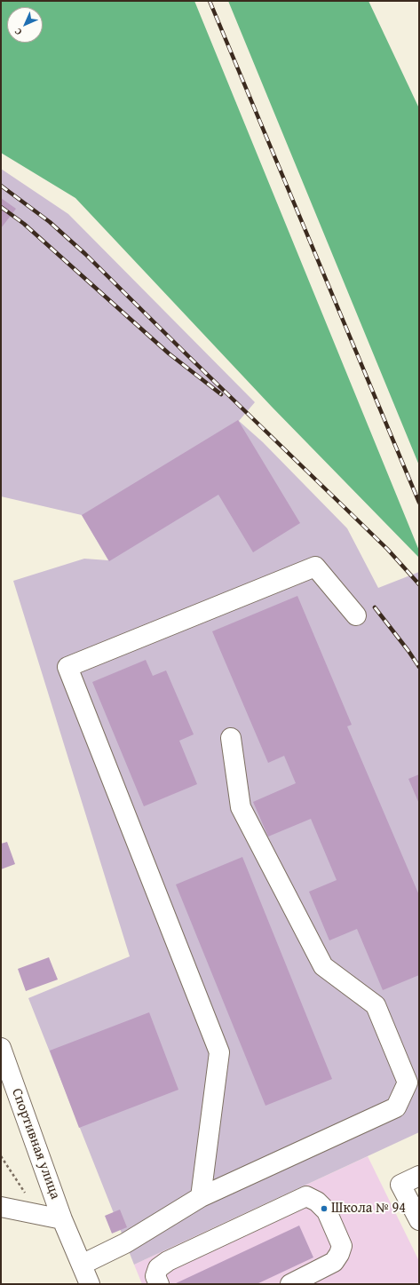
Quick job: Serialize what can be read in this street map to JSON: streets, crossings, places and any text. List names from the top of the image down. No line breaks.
{"streets":{"street":["Спортивная улица"]},"places":["Школа № 94"],"north":"bottom left"}
